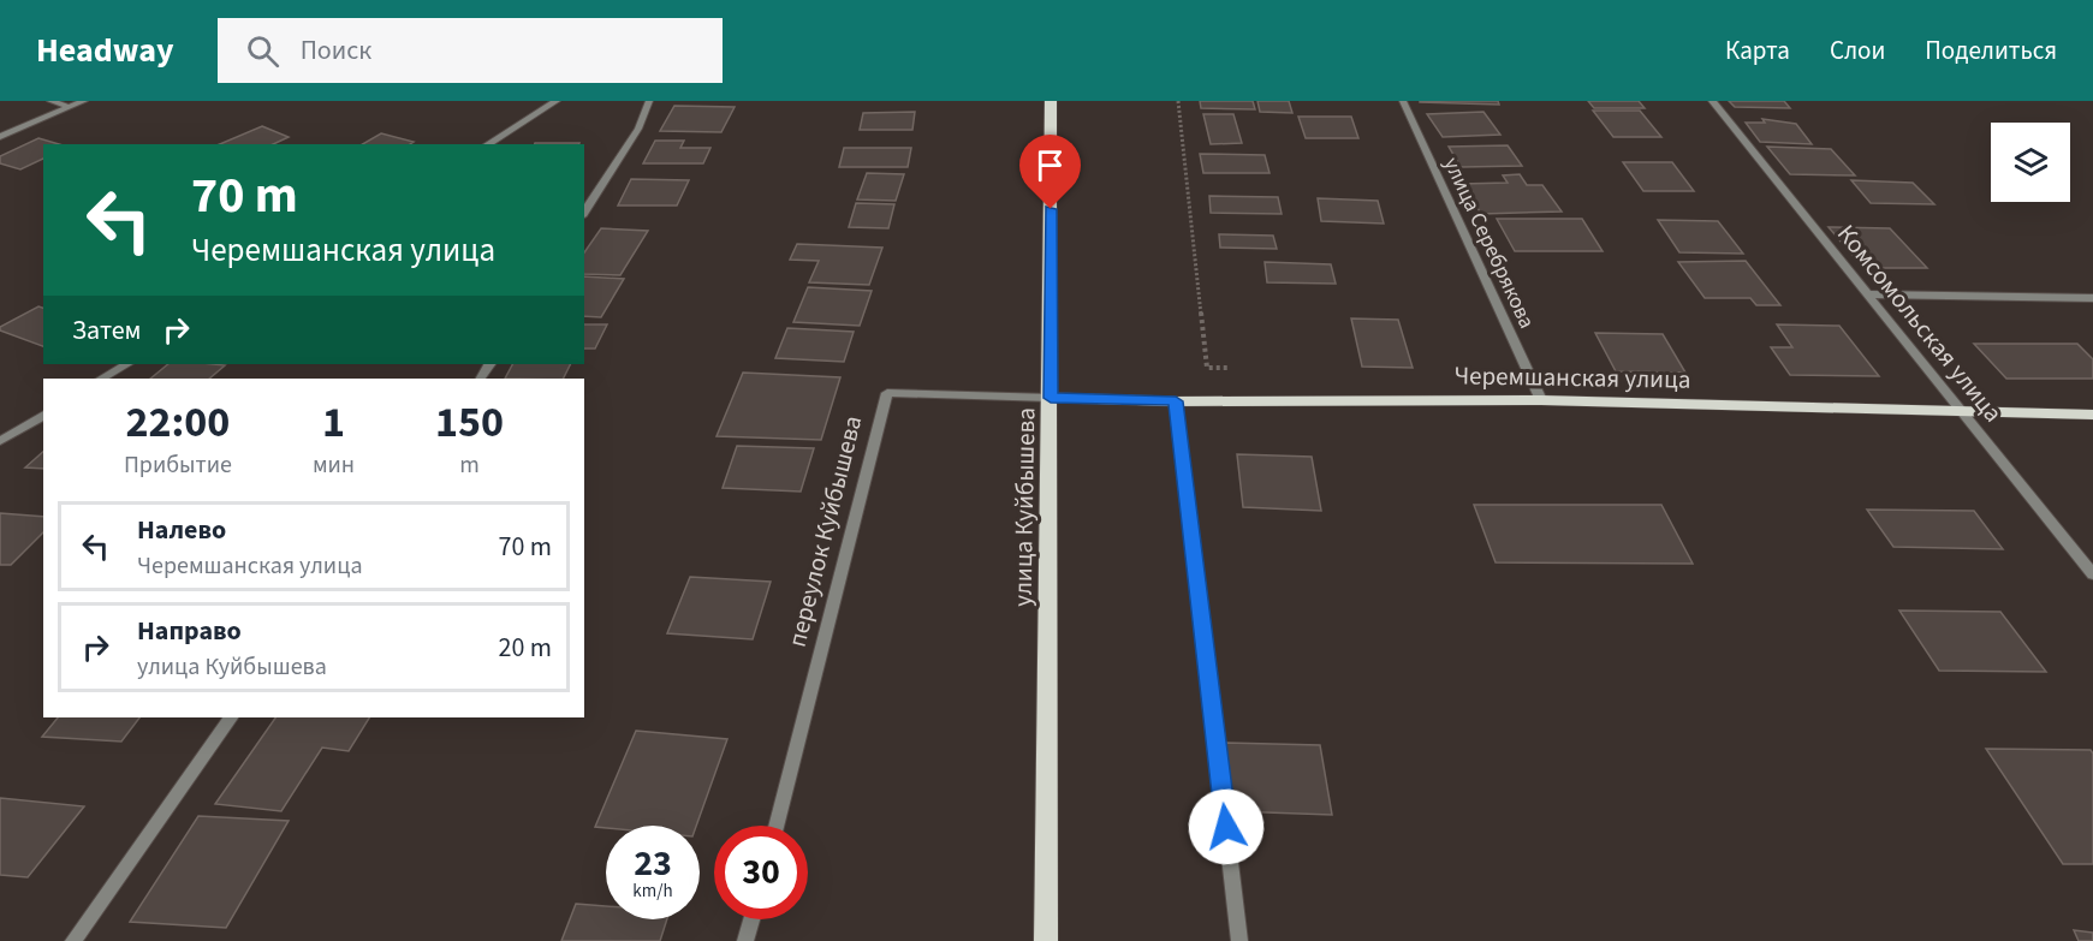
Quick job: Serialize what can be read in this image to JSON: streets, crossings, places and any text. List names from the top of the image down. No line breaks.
{"streets":{"main road":["Черемшанская улица","улица Куйбышева"],"street":["улица Серебрякова","Комсомольская улица","переулок Куйбышева"]},"crossings":[["улица Серебрякова","Черемшанская улица"],["Комсомольская улица","Черемшанская улица"],["Черемшанская улица","улица Куйбышева"],["Черемшанская улица","переулок Куйбышева"],["улица Куйбышева","переулок Куйбышева"]],"page":{"header":"Headway","search":"Поиск","nav":["Карта","Слои","Поделиться"],"turn":["70 m","Черемшанская улица"],"then":"Затем","eta":["22:00","Прибытие","1","мин","150","m"],"list":[{"name":"Налево","note":"Черемшанская улица","value":"70 m"},{"name":"Направо","note":"улица Куйбышева","value":"20 m"}],"speed":"23 km/h","limit":"30"}}
